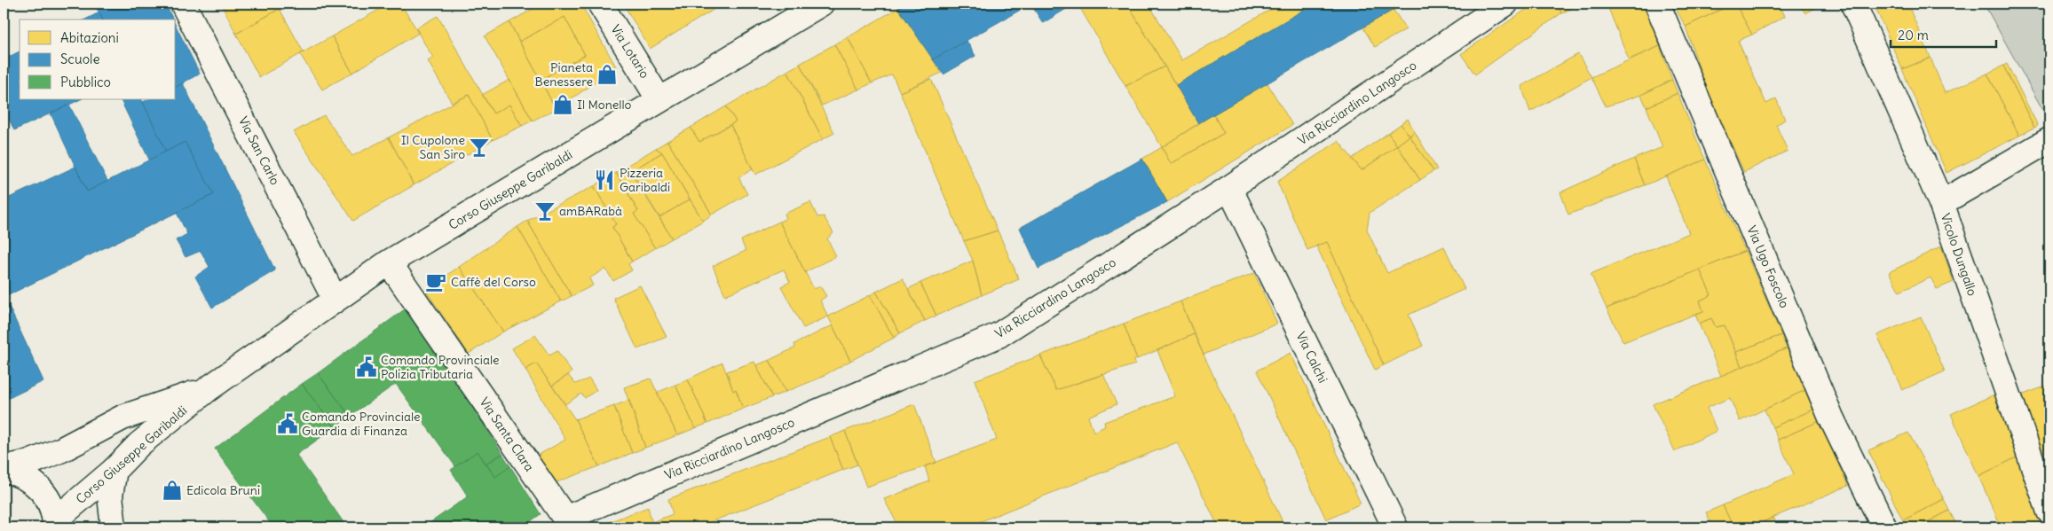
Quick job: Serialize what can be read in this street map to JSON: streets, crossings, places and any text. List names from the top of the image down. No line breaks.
{"streets":{"street":["Via Lotario","Via Ricciardino Langosco","Via San Carlo","Corso Giuseppe Garibaldi","Vicolo Dungallo","Via Ugo Foscolo","Via Calchi","Via Santa Clara"]},"crossings":[["Via Lotario","Corso Giuseppe Garibaldi"],["Via Ricciardino Langosco","Via Calchi"],["Via Ricciardino Langosco","Via Santa Clara"],["Via San Carlo","Corso Giuseppe Garibaldi"],["Corso Giuseppe Garibaldi","Via Santa Clara"]],"places":{"shop":["Pianeta Benessere","Il Monello","Edicola Bruni"],"bar":["Il Cupolone San Siro","amBARabà"],"restaurant":["Pizzeria Garibaldi"],"cafe":["Caffè del Corso"],"public building":["Comando Provinciale Polizia Tributaria","Comando Provinciale Guardia di Finanza"]},"legend":["Abitazioni","Scuole","Pubblico"],"scale_bar":"20 m"}
